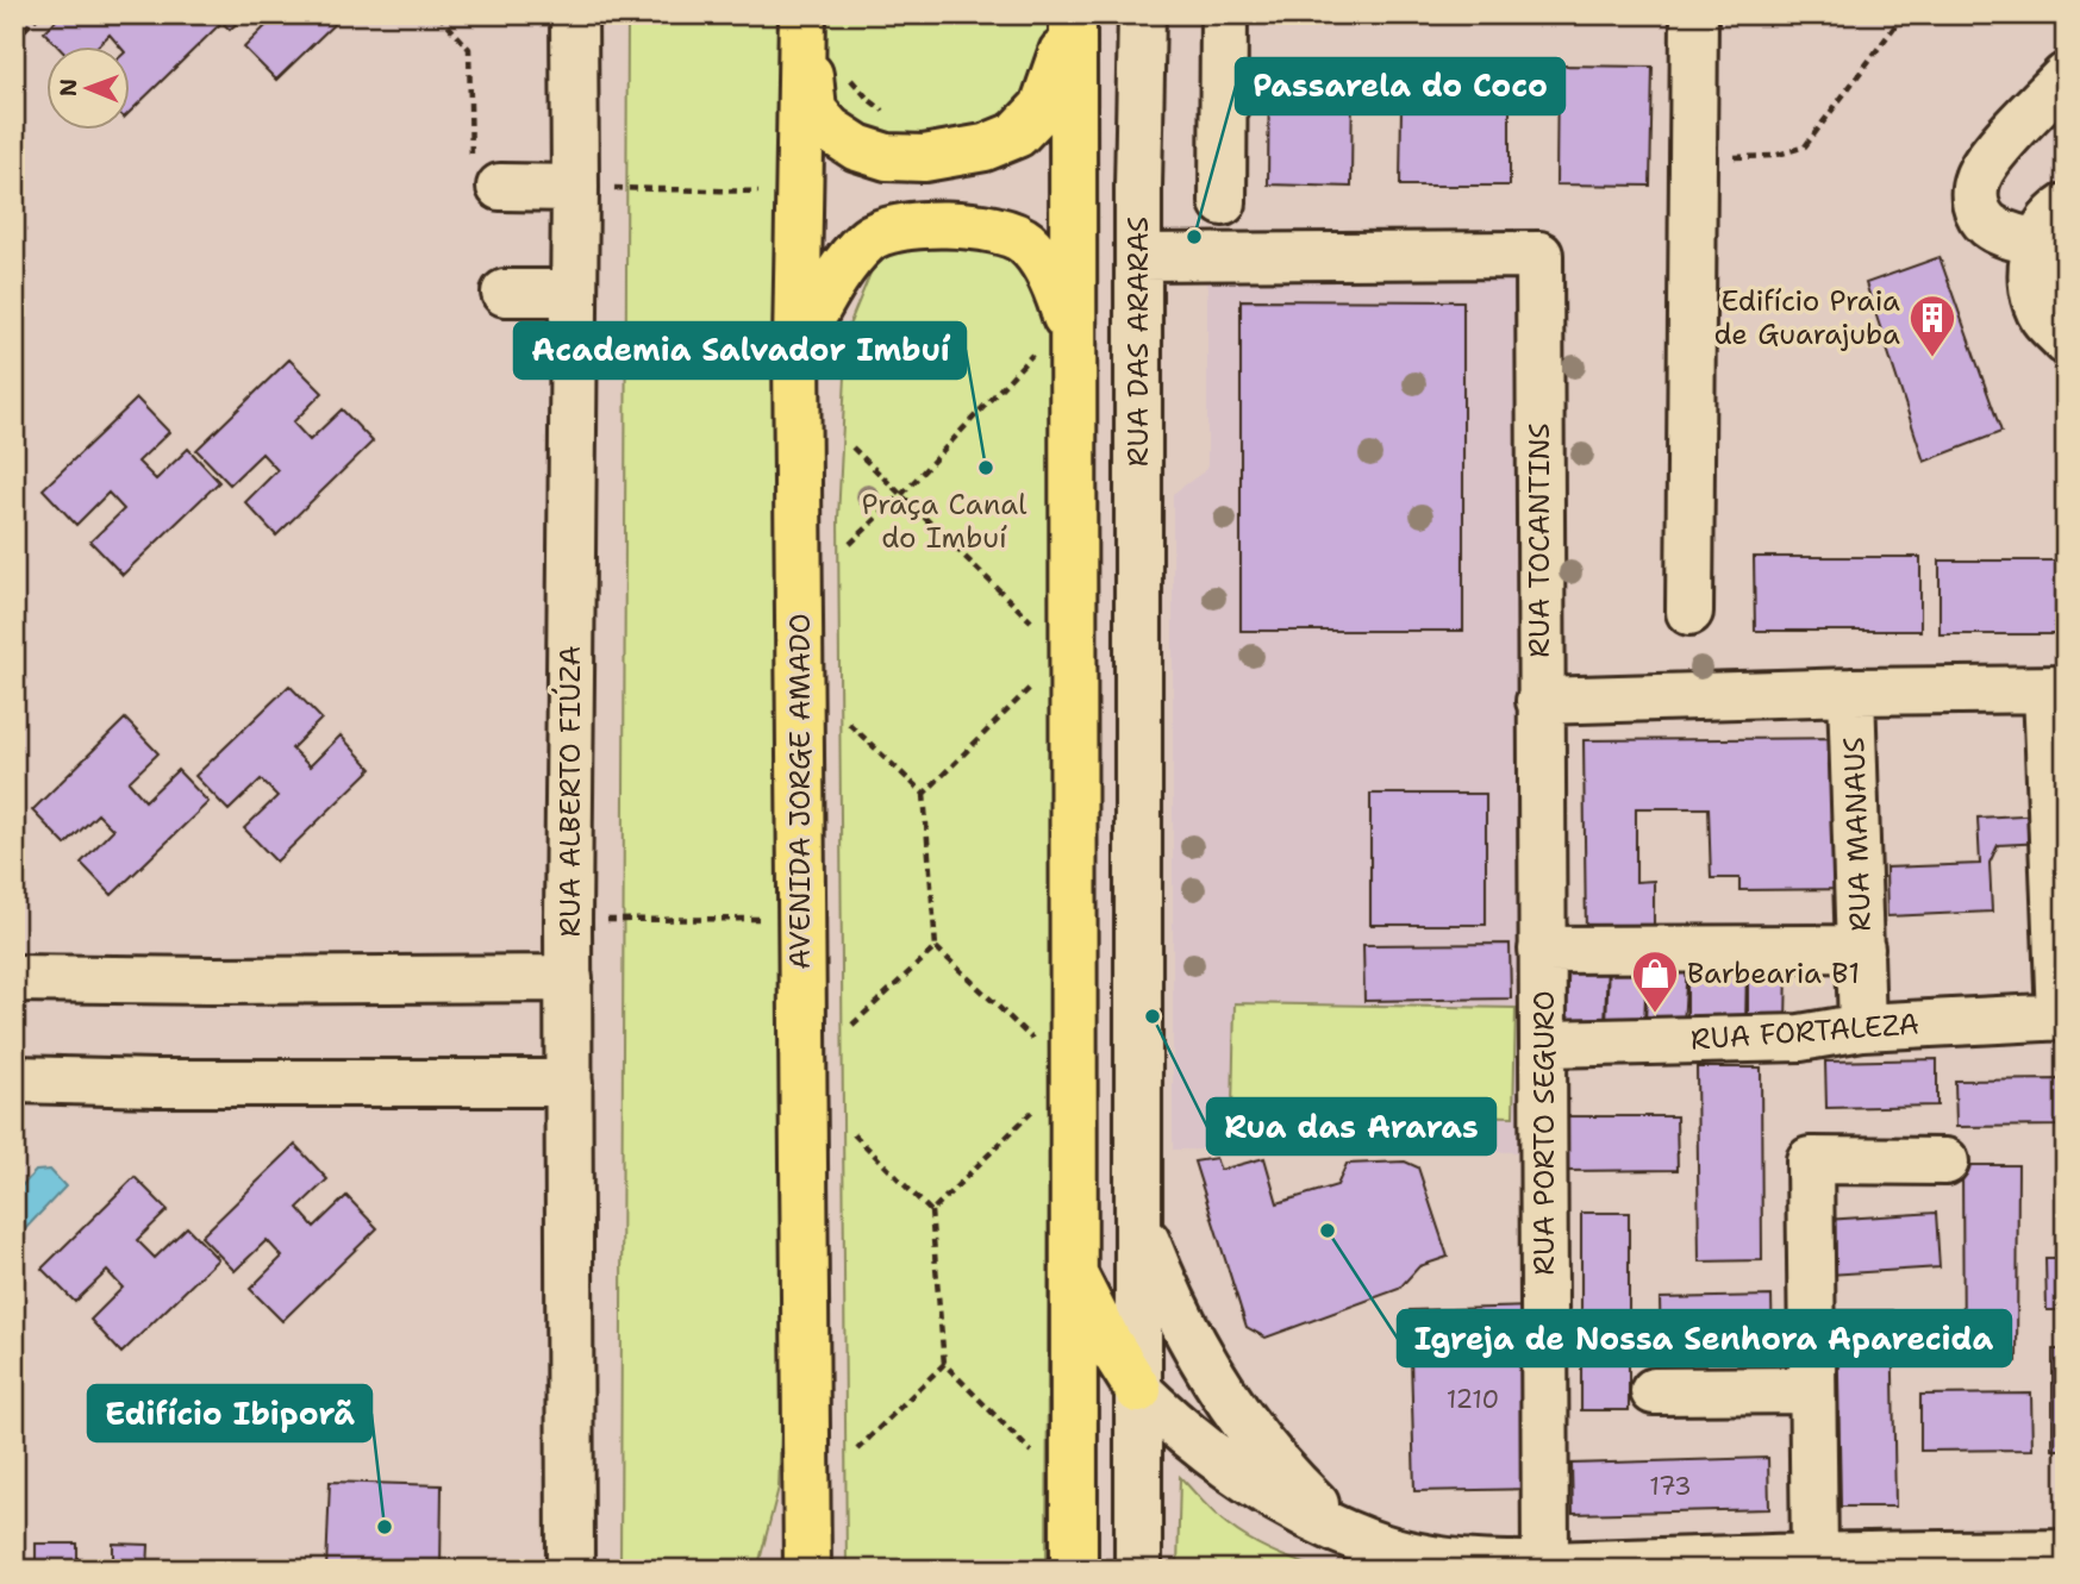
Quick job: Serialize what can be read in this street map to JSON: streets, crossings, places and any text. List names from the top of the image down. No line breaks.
{"streets":{"main road":["AVENIDA JORGE AMADO"],"street":["RUA DAS ARARAS","RUA TOCANTINS","RUA ALBERTO FIÚZA","RUA MANAUS","RUA FORTALEZA","RUA PORTO SEGURO"]},"crossings":[["RUA DAS ARARAS","RUA TOCANTINS"],["RUA TOCANTINS","RUA MANAUS"],["RUA TOCANTINS","RUA PORTO SEGURO"],["RUA MANAUS","RUA FORTALEZA"],["RUA FORTALEZA","RUA PORTO SEGURO"]],"parks":["Praça Canal do Imbuí"],"places":{"other":["Passarela do Coco","Academia Salvador Imbuí","Rua das Araras","Igreja de Nossa Senhora Aparecida","Edifício Ibiporã"],"building":["Edifício Praia de Guarajuba"],"shop":["Barbearia B1"]},"house_numbers":["1210","173"],"north":"left"}
